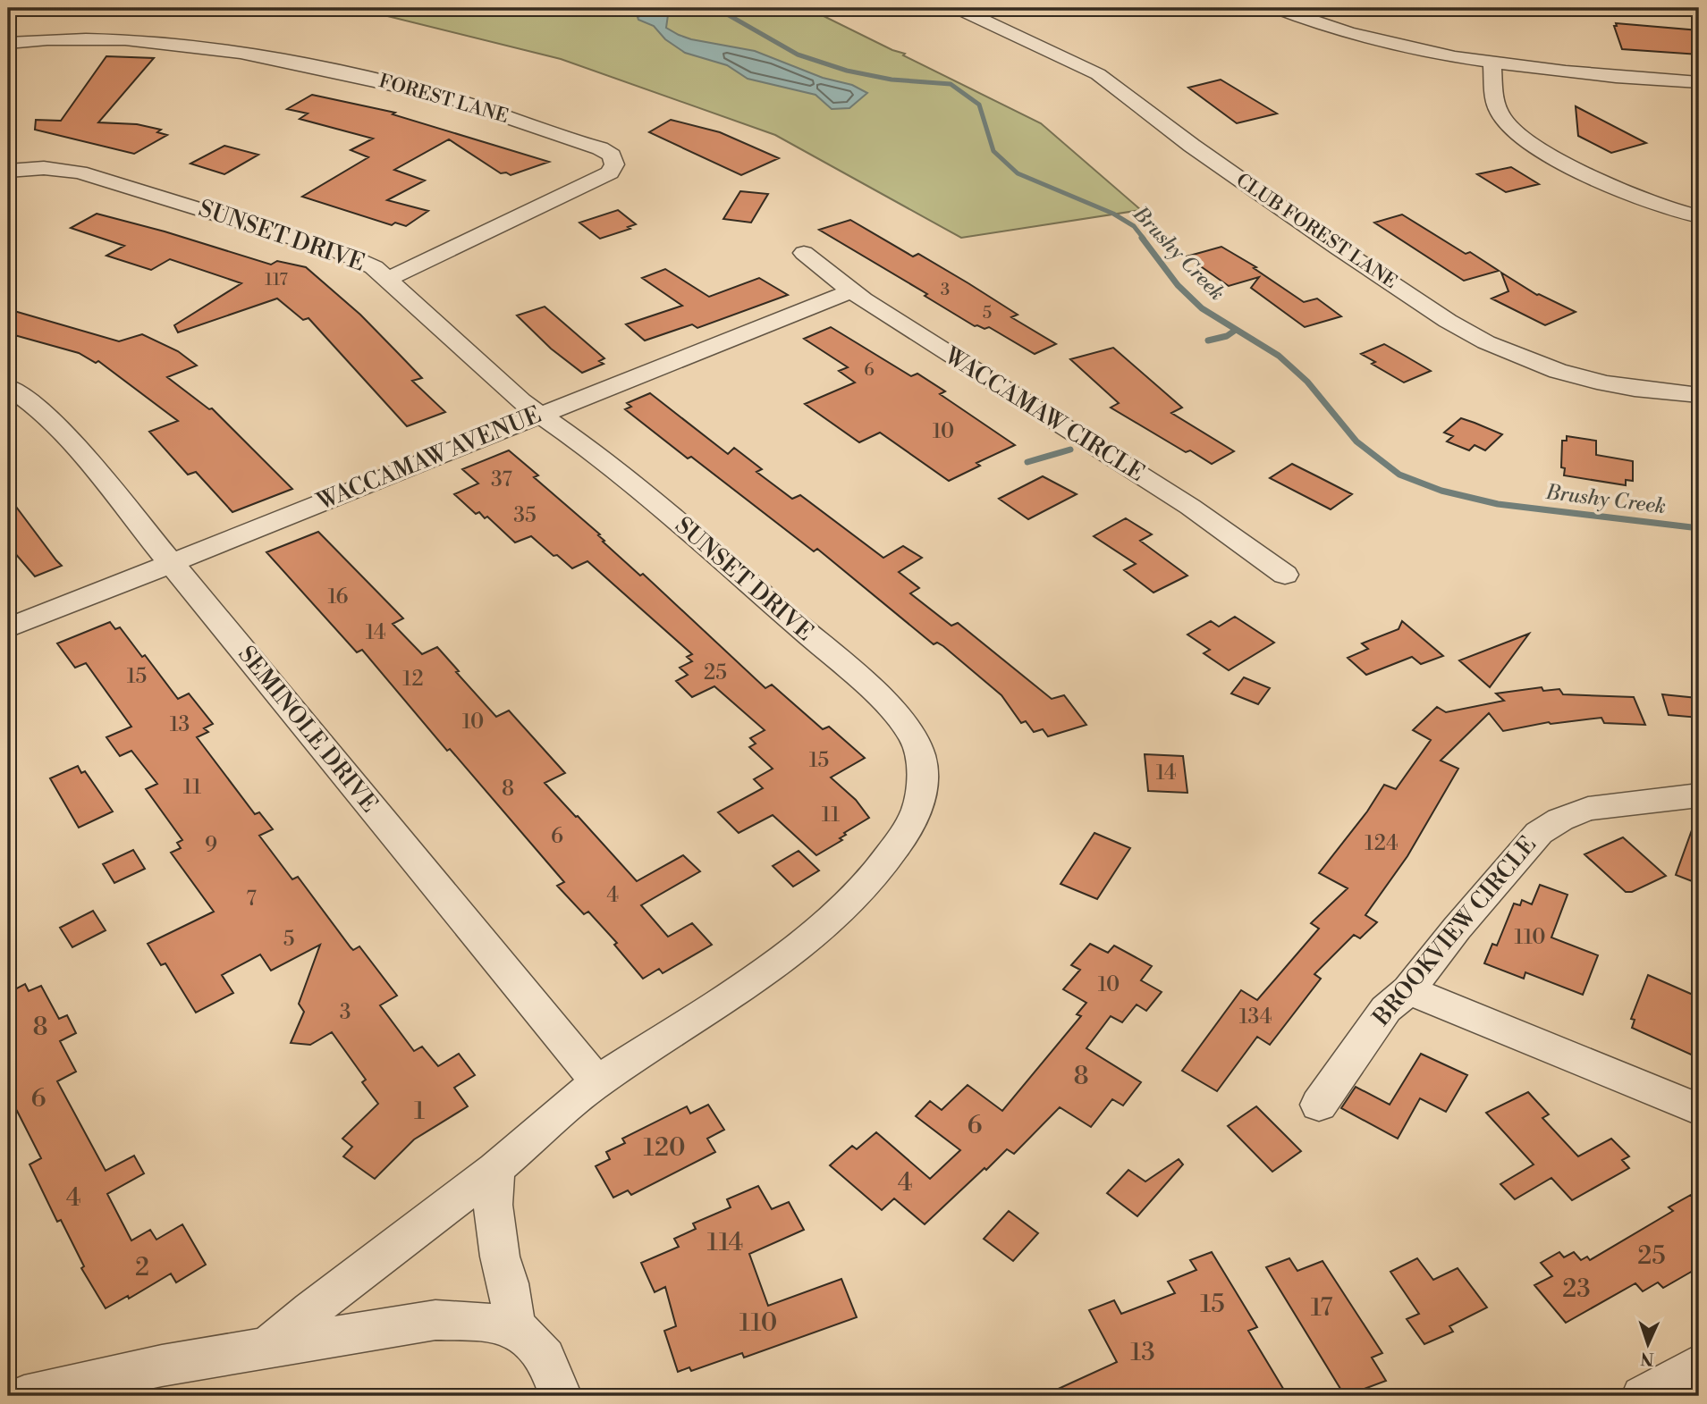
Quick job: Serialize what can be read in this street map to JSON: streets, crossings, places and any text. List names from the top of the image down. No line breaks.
{"streets":{"street":["FOREST LANE","CLUB FOREST LANE","SUNSET DRIVE","WACCAMAW CIRCLE","WACCAMAW AVENUE","SEMINOLE DRIVE","BROOKVIEW CIRCLE"]},"crossings":[["FOREST LANE","SUNSET DRIVE"],["SUNSET DRIVE","WACCAMAW AVENUE"],["SUNSET DRIVE","SEMINOLE DRIVE"],["WACCAMAW CIRCLE","WACCAMAW AVENUE"],["WACCAMAW AVENUE","SEMINOLE DRIVE"]],"water":["Brushy Creek"],"house_numbers":["117","3","5","6","10","37","35","16","14","25","15","12","10","13","15","14","11","8","11","6","124","9","4","7","110","5","10","3","134","8","8","6","1","6","120","4","4","114","25","2","23","15","17","110","13"],"north":"bottom"}
